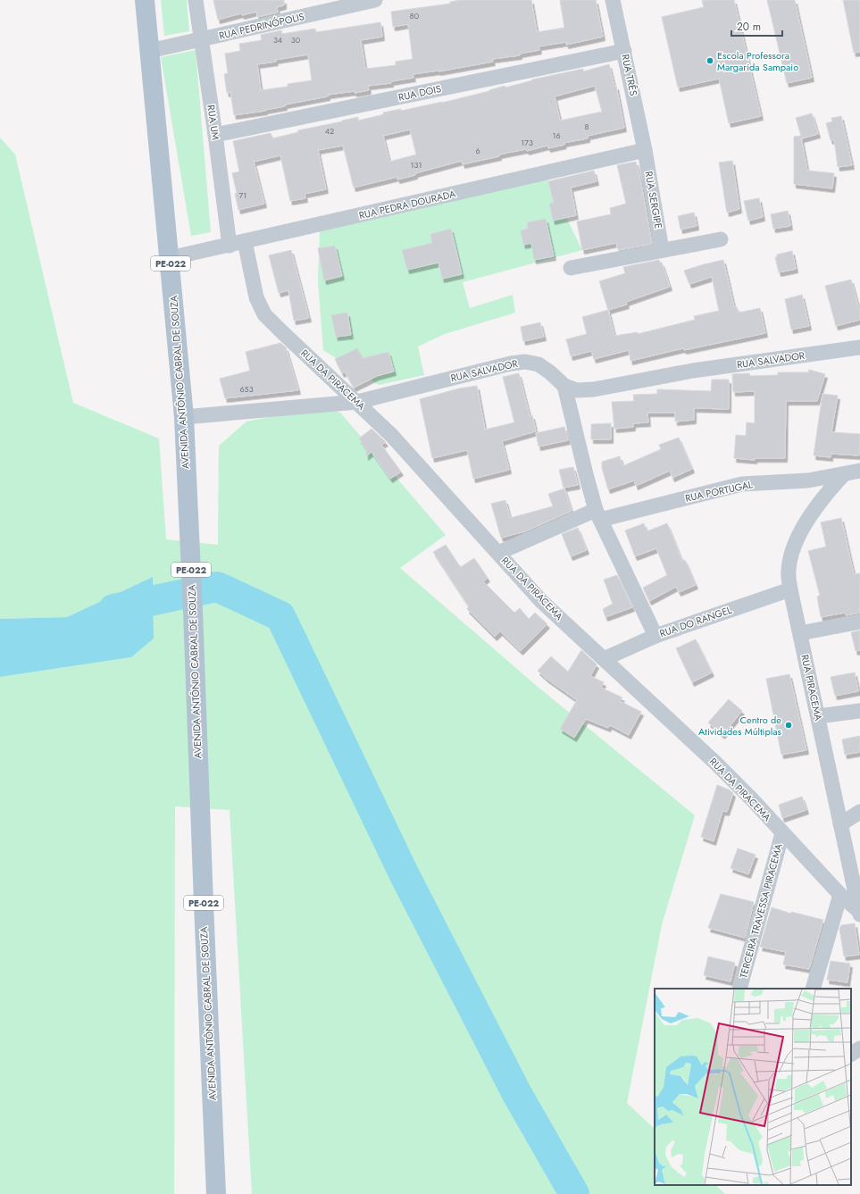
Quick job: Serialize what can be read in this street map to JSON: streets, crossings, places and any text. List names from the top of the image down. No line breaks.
{"streets":{"main road":["PE-022","AVENIDA ANTÔNIO CABRAL DE SOUZA"],"street":["RUA PEDRINÓPOLIS","RUA TRÊS","RUA DOIS","RUA UM","RUA SERGIPE","RUA PEDRA DOURADA","RUA SALVADOR","RUA DA PIRACEMA","RUA PORTUGAL","RUA DO RANGEL","RUA PIRACEMA","TERCEIRA TRAVESSA PIRACEMA"]},"crossings":[["RUA PEDRINÓPOLIS","RUA UM"],["RUA PEDRINÓPOLIS","AVENIDA ANTÔNIO CABRAL DE SOUZA"],["RUA TRÊS","RUA DOIS"],["RUA TRÊS","RUA SERGIPE"],["RUA TRÊS","RUA PEDRA DOURADA"],["RUA DOIS","RUA UM"],["RUA UM","RUA PEDRA DOURADA"],["RUA SERGIPE","RUA PEDRA DOURADA"],["RUA PEDRA DOURADA","RUA DA PIRACEMA"],["RUA PEDRA DOURADA","AVENIDA ANTÔNIO CABRAL DE SOUZA"],["RUA SALVADOR","RUA DA PIRACEMA"],["RUA SALVADOR","AVENIDA ANTÔNIO CABRAL DE SOUZA"],["RUA DA PIRACEMA","RUA PORTUGAL"],["RUA DA PIRACEMA","RUA DO RANGEL"],["RUA DA PIRACEMA","RUA PIRACEMA"],["RUA DA PIRACEMA","TERCEIRA TRAVESSA PIRACEMA"],["RUA PORTUGAL","RUA PIRACEMA"],["RUA DO RANGEL","RUA PIRACEMA"]],"places":["Escola Professora Margarida Sampaio","Centro de Atividades Múltiplas"],"house_numbers":["80","34","30","8","42","16","173","6","131","71","653"],"scale_bar":"20 m"}
